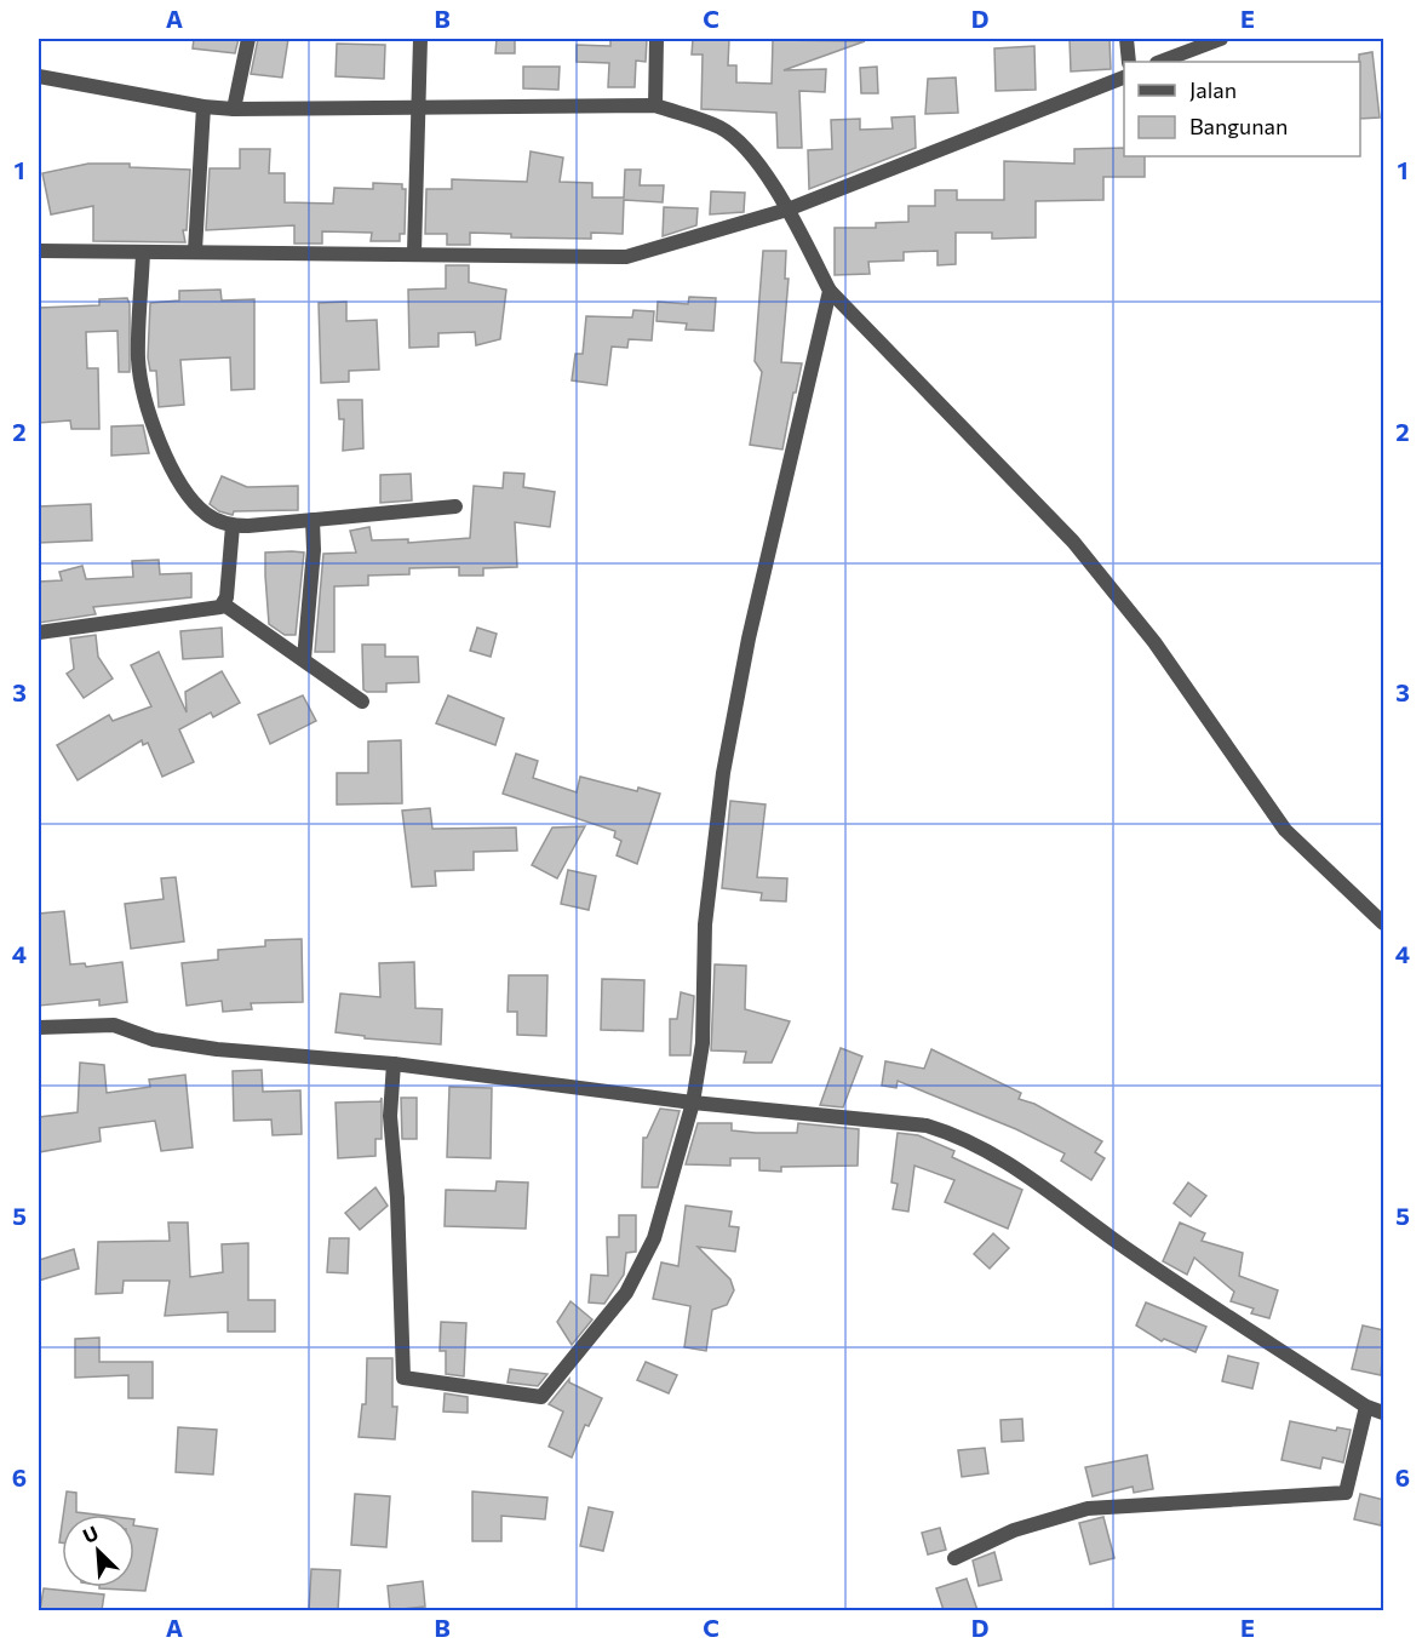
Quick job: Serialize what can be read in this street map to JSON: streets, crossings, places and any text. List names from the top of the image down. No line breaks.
{"legend":["Jalan","Bangunan"],"north":"top left","grid":{"columns":["A","B","C","D","E"],"rows":["1","2","3","4","5","6"]}}
